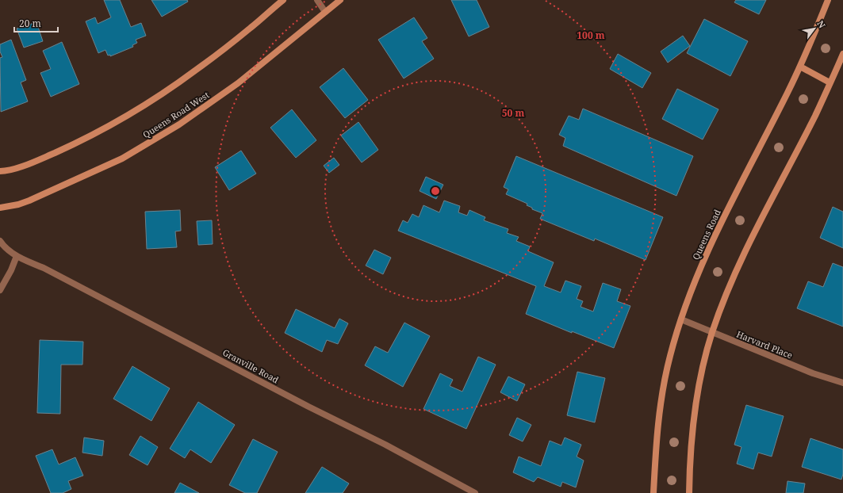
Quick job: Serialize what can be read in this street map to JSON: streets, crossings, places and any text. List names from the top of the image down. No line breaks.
{"streets":{"main road":["Queens Road West","Queens Road"],"street":["Harvard Place","Granville Road"]},"crossings":[["Queens Road","Harvard Place"]],"scale_bar":"20 m","north":"top right","rings":["100 m","50 m"]}
